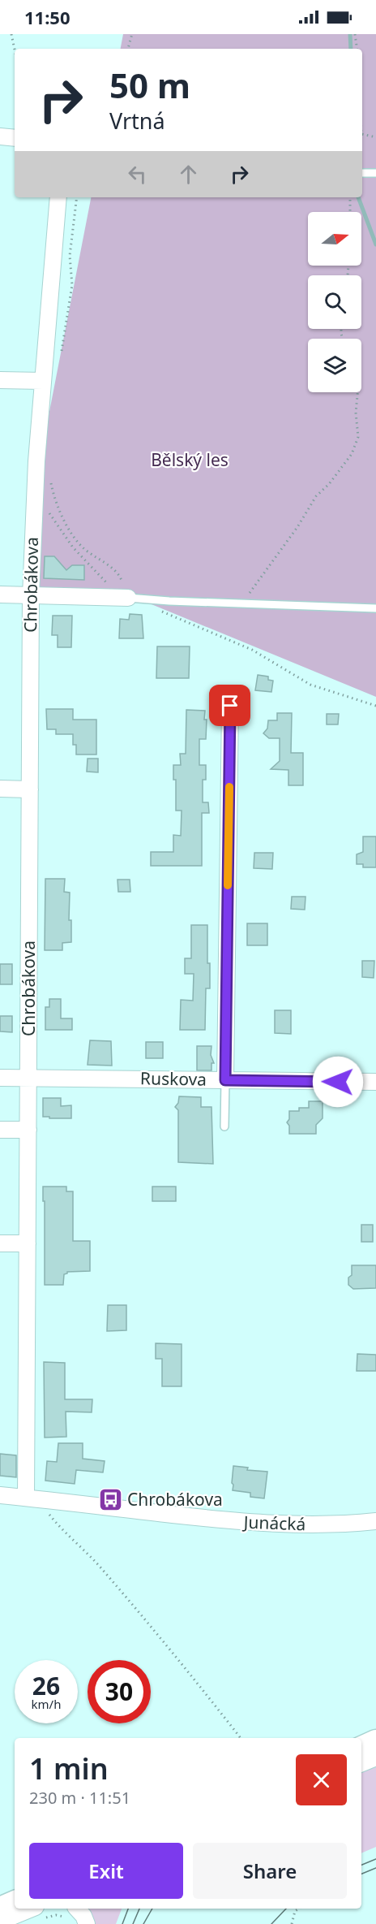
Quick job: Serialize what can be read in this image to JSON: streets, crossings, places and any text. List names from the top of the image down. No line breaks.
{"streets":{"street":["Chrobákova","Ruskova","Junácká"]},"crossings":[["Chrobákova","Ruskova"],["Chrobákova","Junácká"]],"parks":["Bělský les"],"places":{"bus stop":["Chrobákova"]},"north":"right","page":{"status":"11:50","turn":["50 m","Vrtná"],"speed":"26 km/h","limit":"30","heading":["1 min","230 m · 11:51"],"buttons":["Exit","Share"]}}
